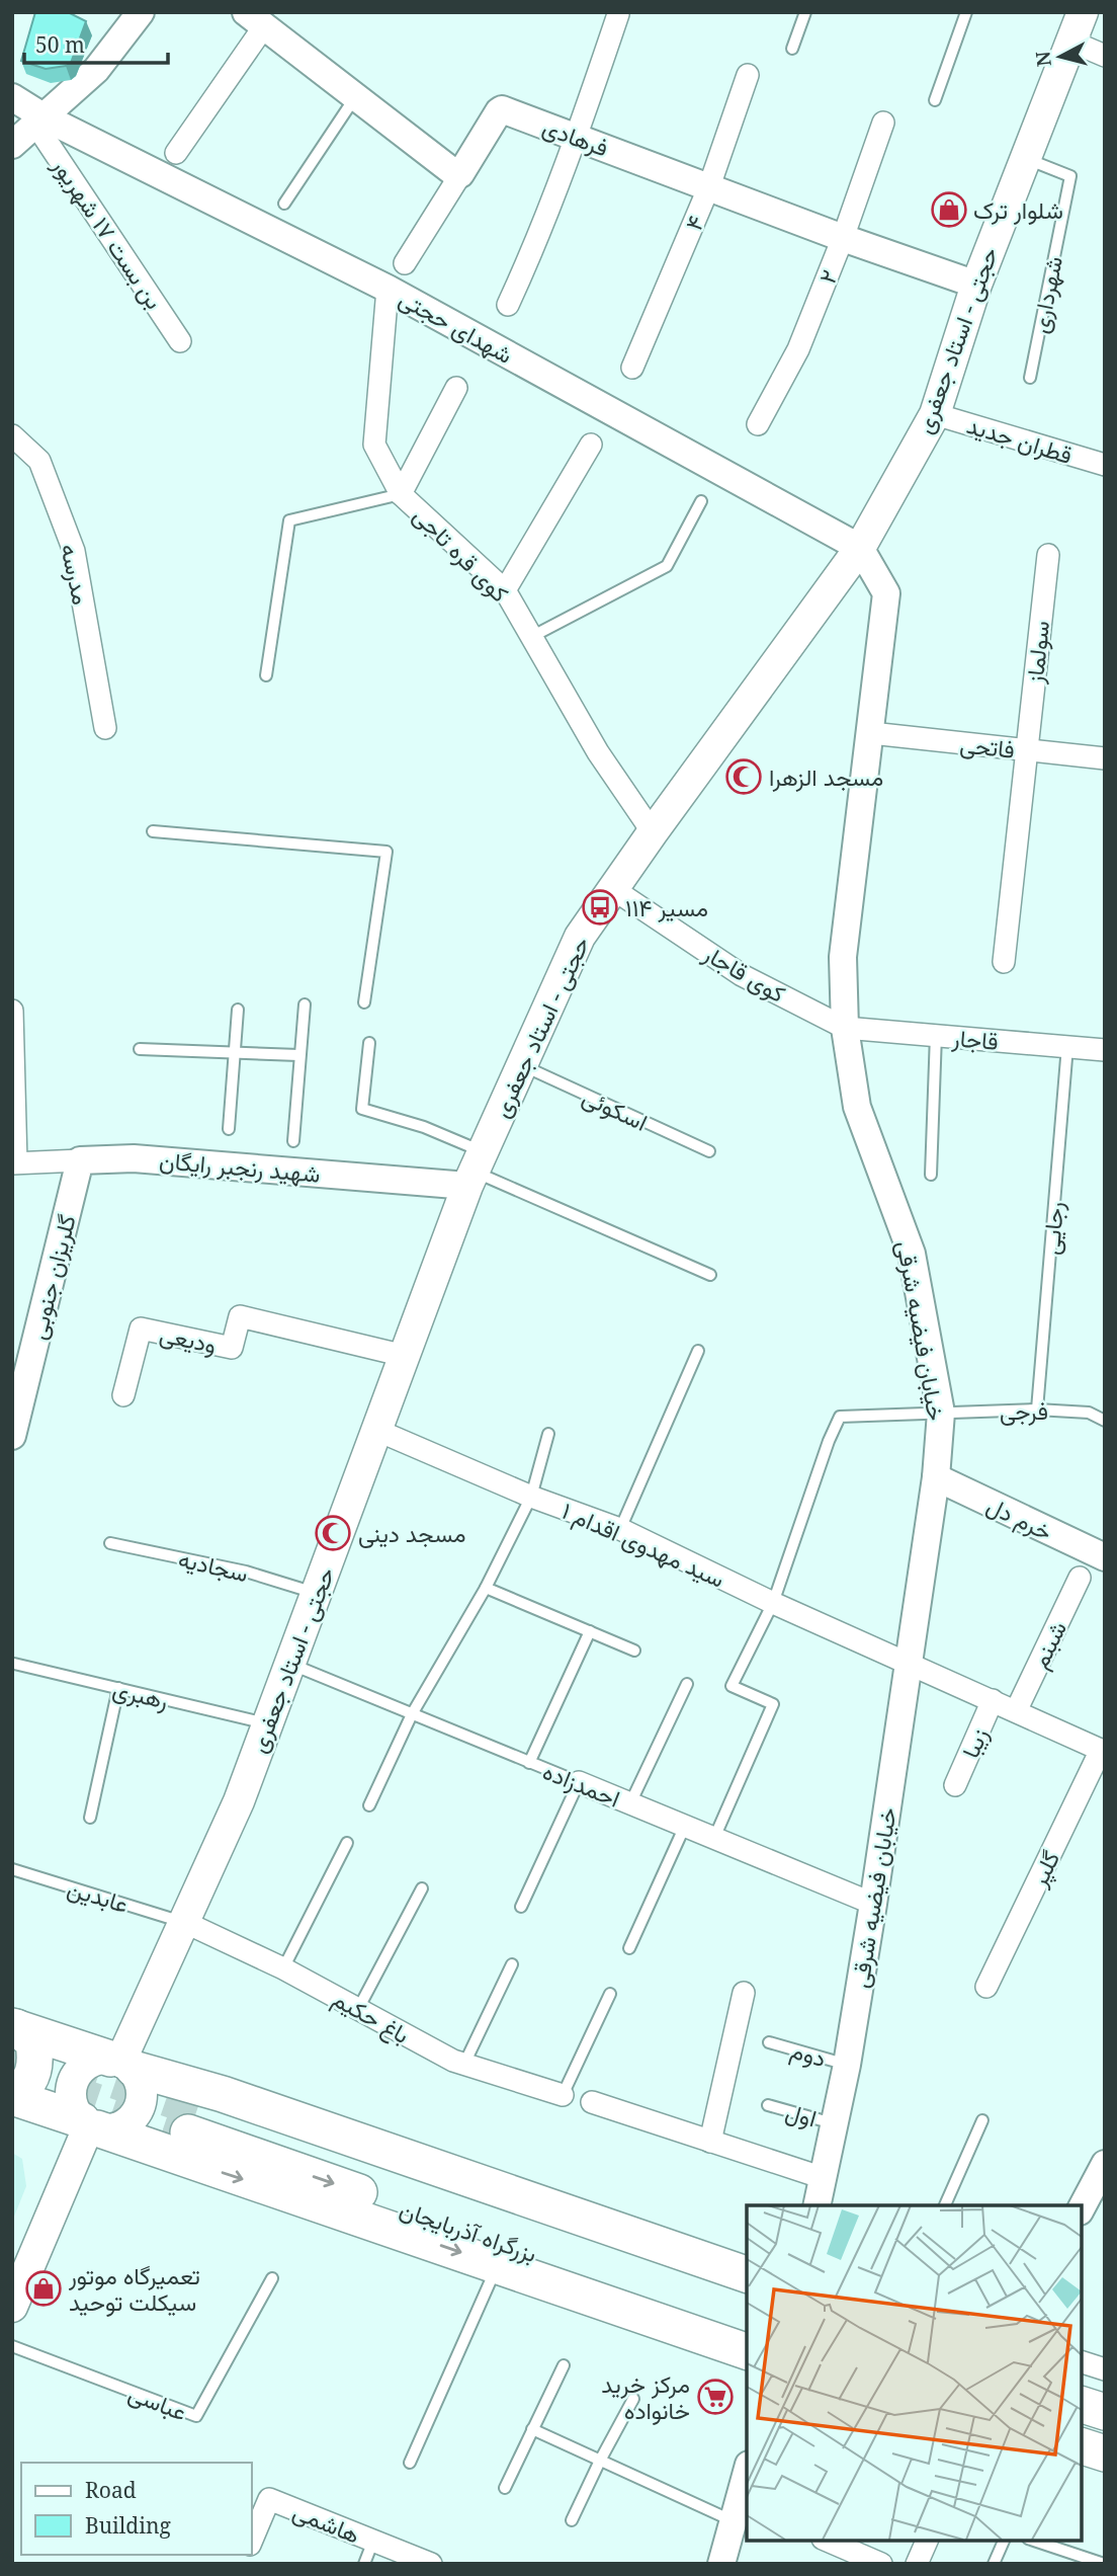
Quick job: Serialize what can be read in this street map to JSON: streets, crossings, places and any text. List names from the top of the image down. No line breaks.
{"streets":{"highway":["بزرگراه آذربایجان"],"main road":["حجتی - استاد جعفری"],"street":["فرهادی","۴","بن بست ۱۷ شهریور","۲","شهدای حجتی","قطران جدید","کوی قره تاجی","مدرسه","سولماز","فاتحی","کوی قاجار","قاجار","شهید رنجبر رایگان","گلریزان جنوبی","خیابان فیضیه شرقی","ودیعی","خرم دل","سید مهدوی اقدام ۱","شبنم","زیبا","احمدزاده","گلپر","باغ حکیم","هاشمی"],"lane":["شهرداری","اسکوئی","رجایی","فرجی","سجادیه","رهبری","عابدین","دوم","اول","عباسی"]},"crossings":[["فرهادی","۴"],["فرهادی","۲"],["فرهادی","حجتی - استاد جعفری"],["بن بست ۱۷ شهریور","شهدای حجتی"],["شهرداری","حجتی - استاد جعفری"],["شهدای حجتی","حجتی - استاد جعفری"],["شهدای حجتی","کوی قره تاجی"],["شهدای حجتی","خیابان فیضیه شرقی"],["حجتی - استاد جعفری","قطران جدید"],["حجتی - استاد جعفری","کوی قره تاجی"],["حجتی - استاد جعفری","کوی قاجار"],["حجتی - استاد جعفری","اسکوئی"],["حجتی - استاد جعفری","شهید رنجبر رایگان"],["حجتی - استاد جعفری","خیابان فیضیه شرقی"],["حجتی - استاد جعفری","ودیعی"],["حجتی - استاد جعفری","سید مهدوی اقدام ۱"],["حجتی - استاد جعفری","سجادیه"],["حجتی - استاد جعفری","رهبری"],["حجتی - استاد جعفری","احمدزاده"],["حجتی - استاد جعفری","عابدین"],["حجتی - استاد جعفری","باغ حکیم"],["سولماز","فاتحی"],["فاتحی","خیابان فیضیه شرقی"],["کوی قاجار","قاجار"],["کوی قاجار","خیابان فیضیه شرقی"],["قاجار","رجایی"],["قاجار","خیابان فیضیه شرقی"],["شهید رنجبر رایگان","گلریزان جنوبی"],["رجایی","فرجی"],["خیابان فیضیه شرقی","فرجی"],["خیابان فیضیه شرقی","خرم دل"],["خیابان فیضیه شرقی","سید مهدوی اقدام ۱"],["خیابان فیضیه شرقی","احمدزاده"],["خیابان فیضیه شرقی","دوم"],["خیابان فیضیه شرقی","اول"],["فرجی","سید مهدوی اقدام ۱"],["سید مهدوی اقدام ۱","شبنم"],["سید مهدوی اقدام ۱","زیبا"],["سید مهدوی اقدام ۱","گلپر"],["عابدین","باغ حکیم"]],"places":{"shop":["شلوار ترک","تعمیرگاه موتور سیکلت توحید"],"mosque":["مسجد الزهرا","مسجد دینی"],"bus stop":["مسیر ۱۱۴"],"supermarket":["مرکز خرید خانواده"]},"legend":["Road","Building"],"scale_bar":"50 m","north":"left"}
